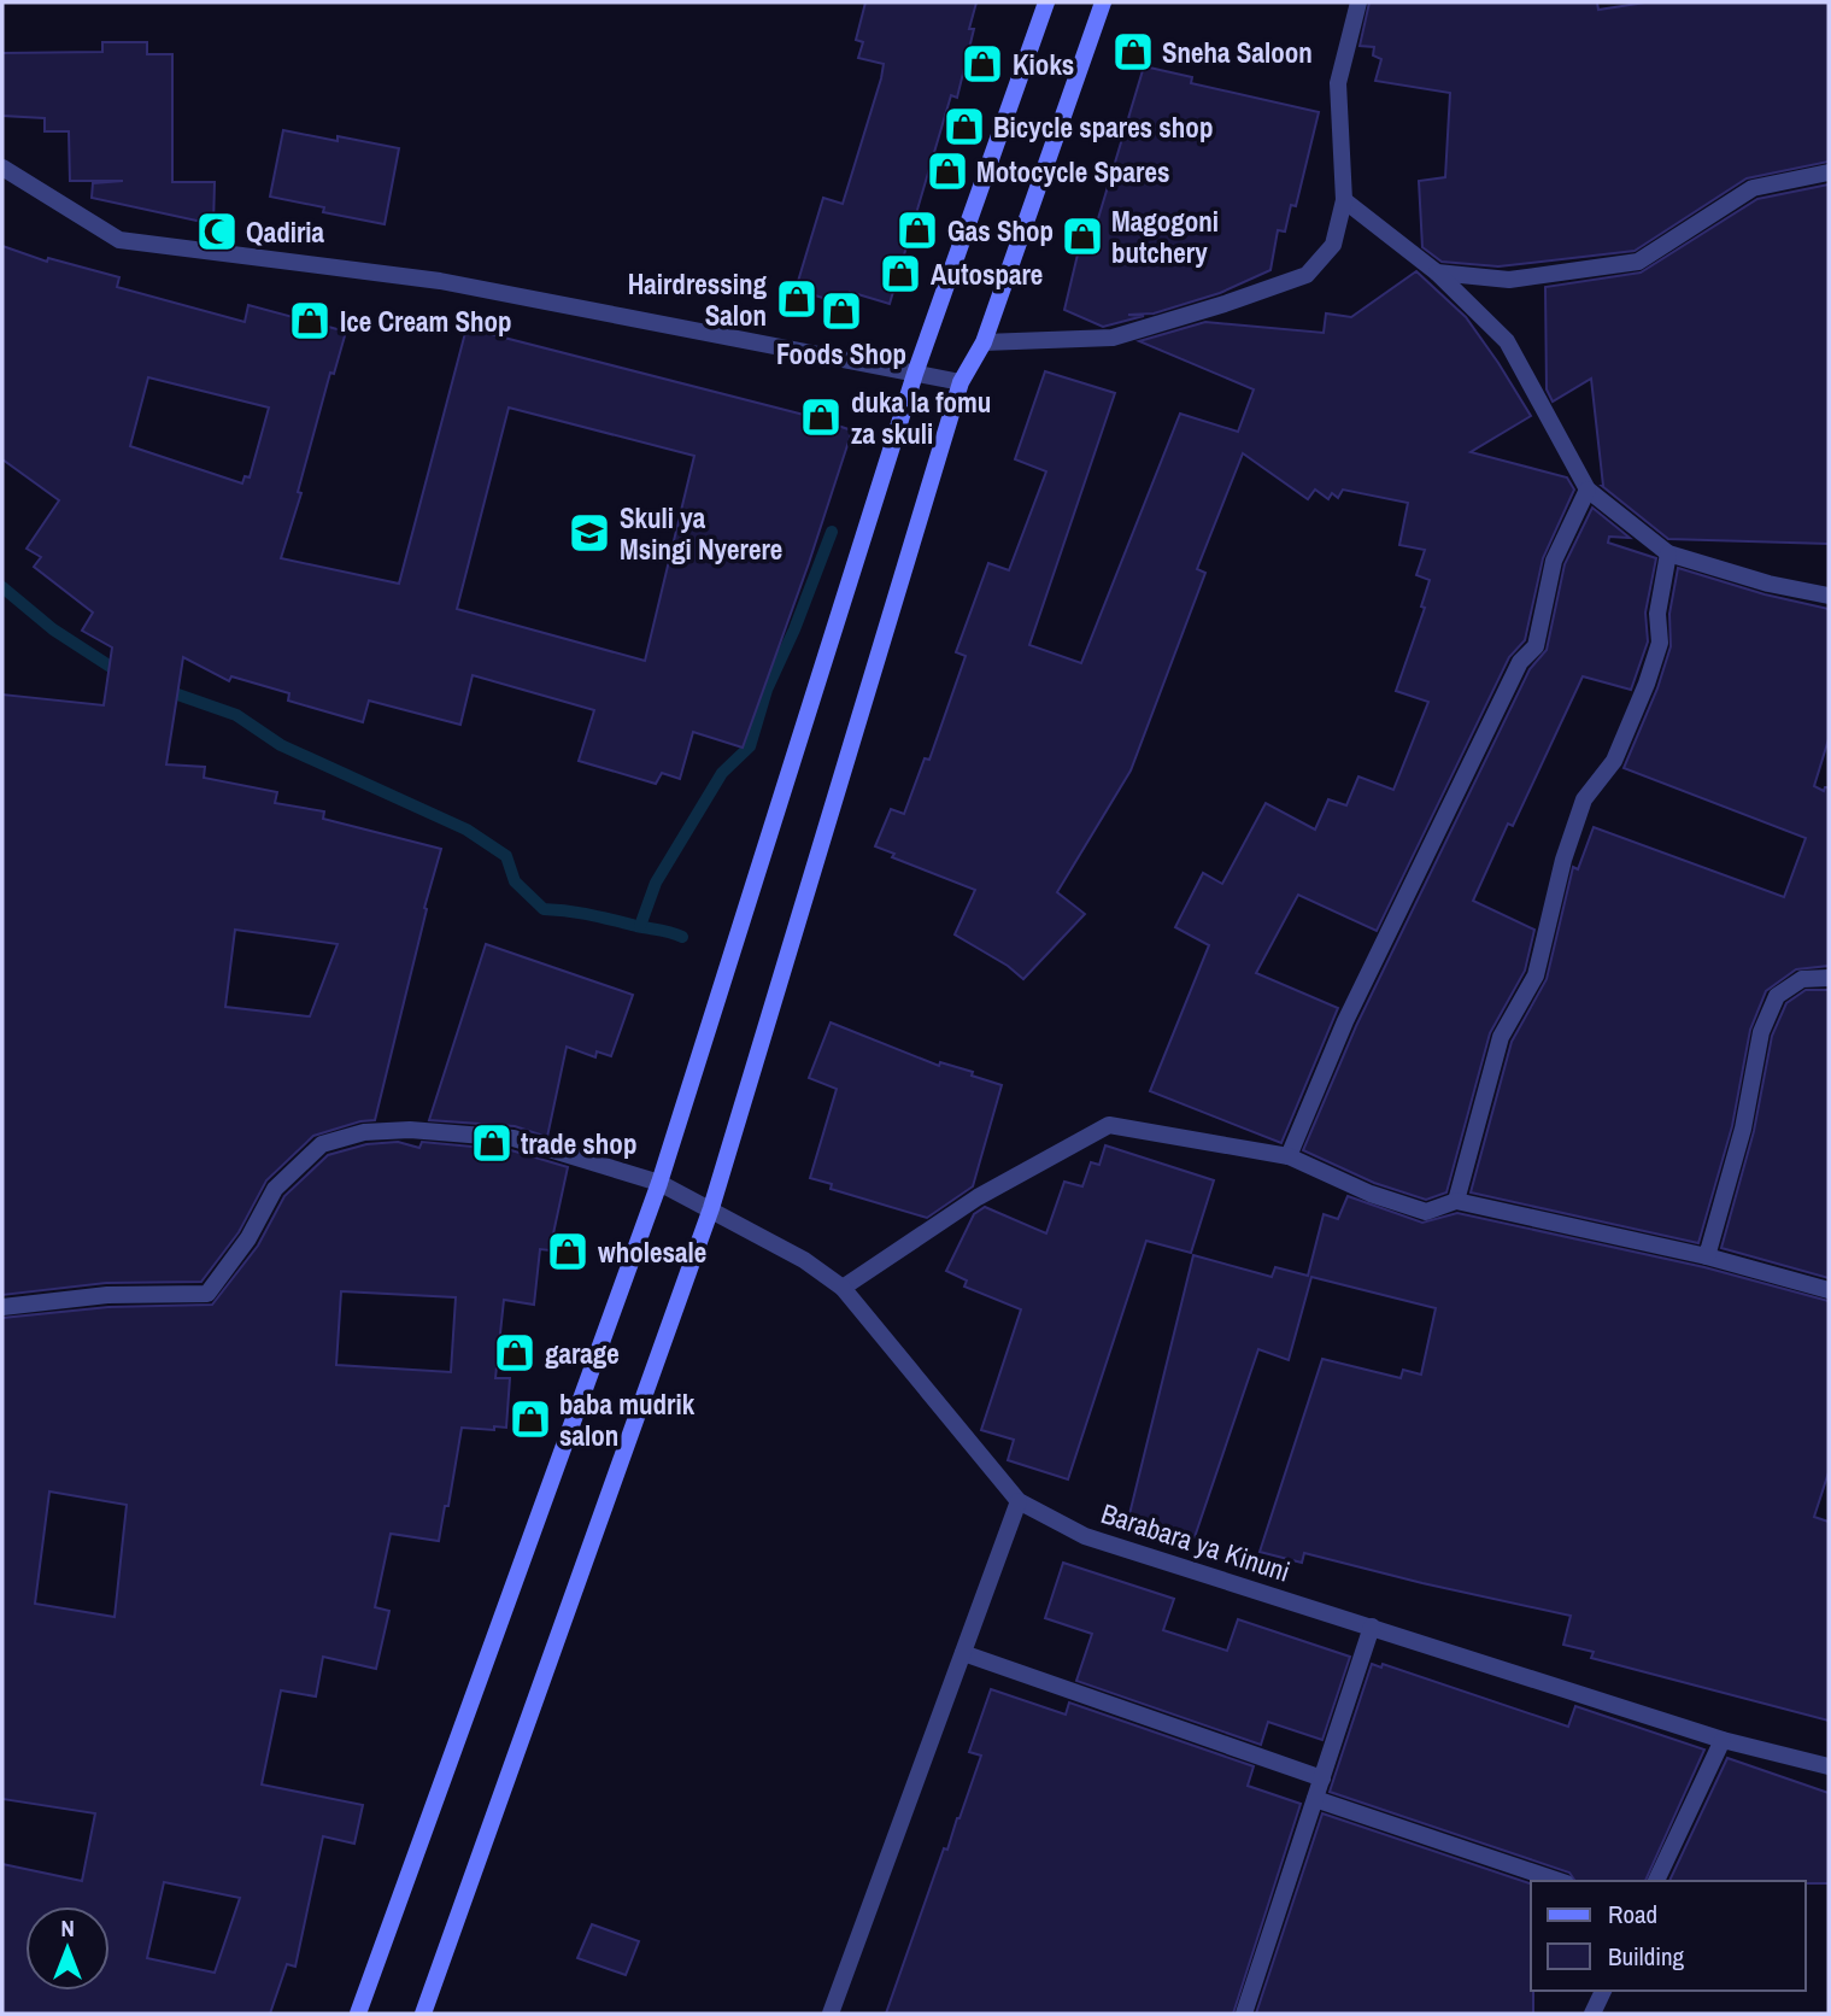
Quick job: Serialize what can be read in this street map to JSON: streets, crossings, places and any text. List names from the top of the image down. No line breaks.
{"streets":{"street":["Barabara ya Kinuni"]},"places":{"shop":["Sneha Saloon","Kioks","Bicycle spares shop","Motocycle Spares","Gas Shop","Magogoni butchery","Autospare","Hairdressing Salon","Foods Shop","Ice Cream Shop","duka la fomu za skuli","trade shop","wholesale","garage","baba mudrik salon"],"mosque":["Qadiria"],"school or university":["Skuli ya Msingi Nyerere"]},"legend":["Road","Building"],"north":"top"}
